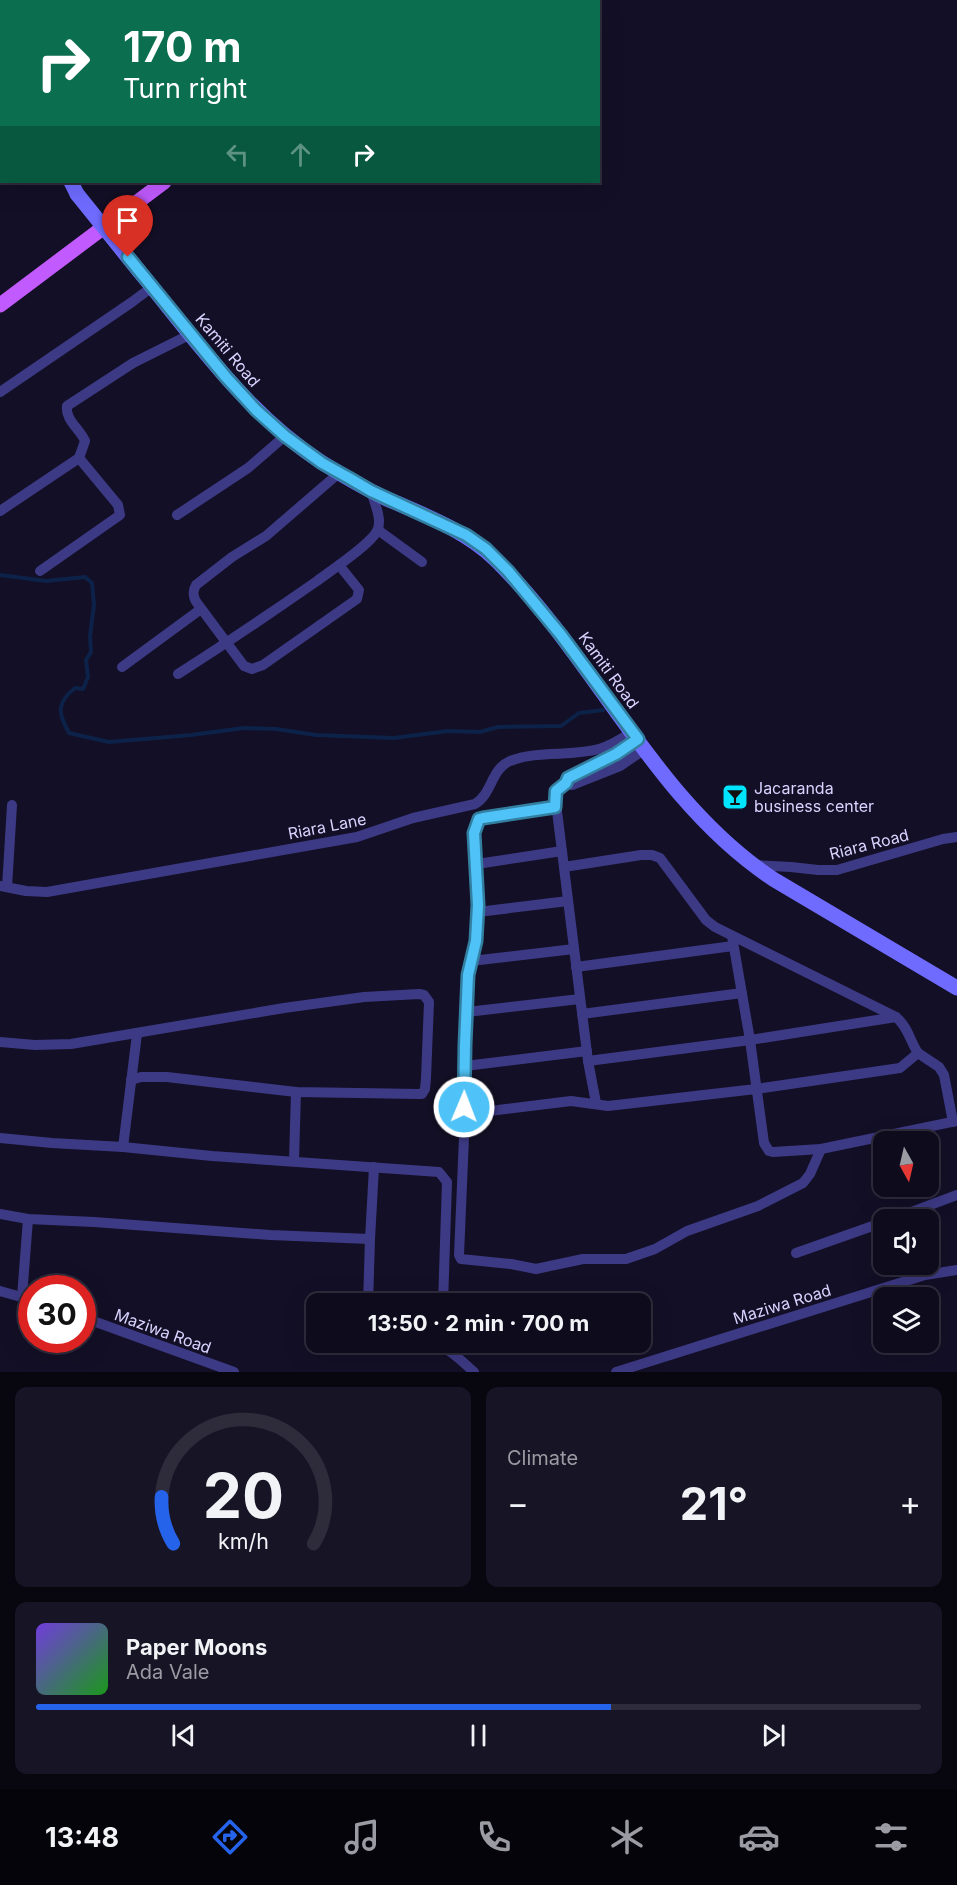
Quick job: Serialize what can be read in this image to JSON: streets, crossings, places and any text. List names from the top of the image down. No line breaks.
{"streets":{"main road":["Kamiti Road"],"street":["Riara Lane","Riara Road","Maziwa Road"]},"crossings":[["Kamiti Road","Riara Lane"],["Kamiti Road","Riara Road"]],"places":{"bar":["Jacaranda business center"]},"north":"bottom","page":{"turn":["170 m","Turn right"],"limit":"30","trip":"13:50 · 2 min · 700 m","tile":"Climate","heat":["−","21°","+"],"song":["Paper Moons","Ada Vale"],"tabs":"13:48","gauge":["20","km/h"]}}
